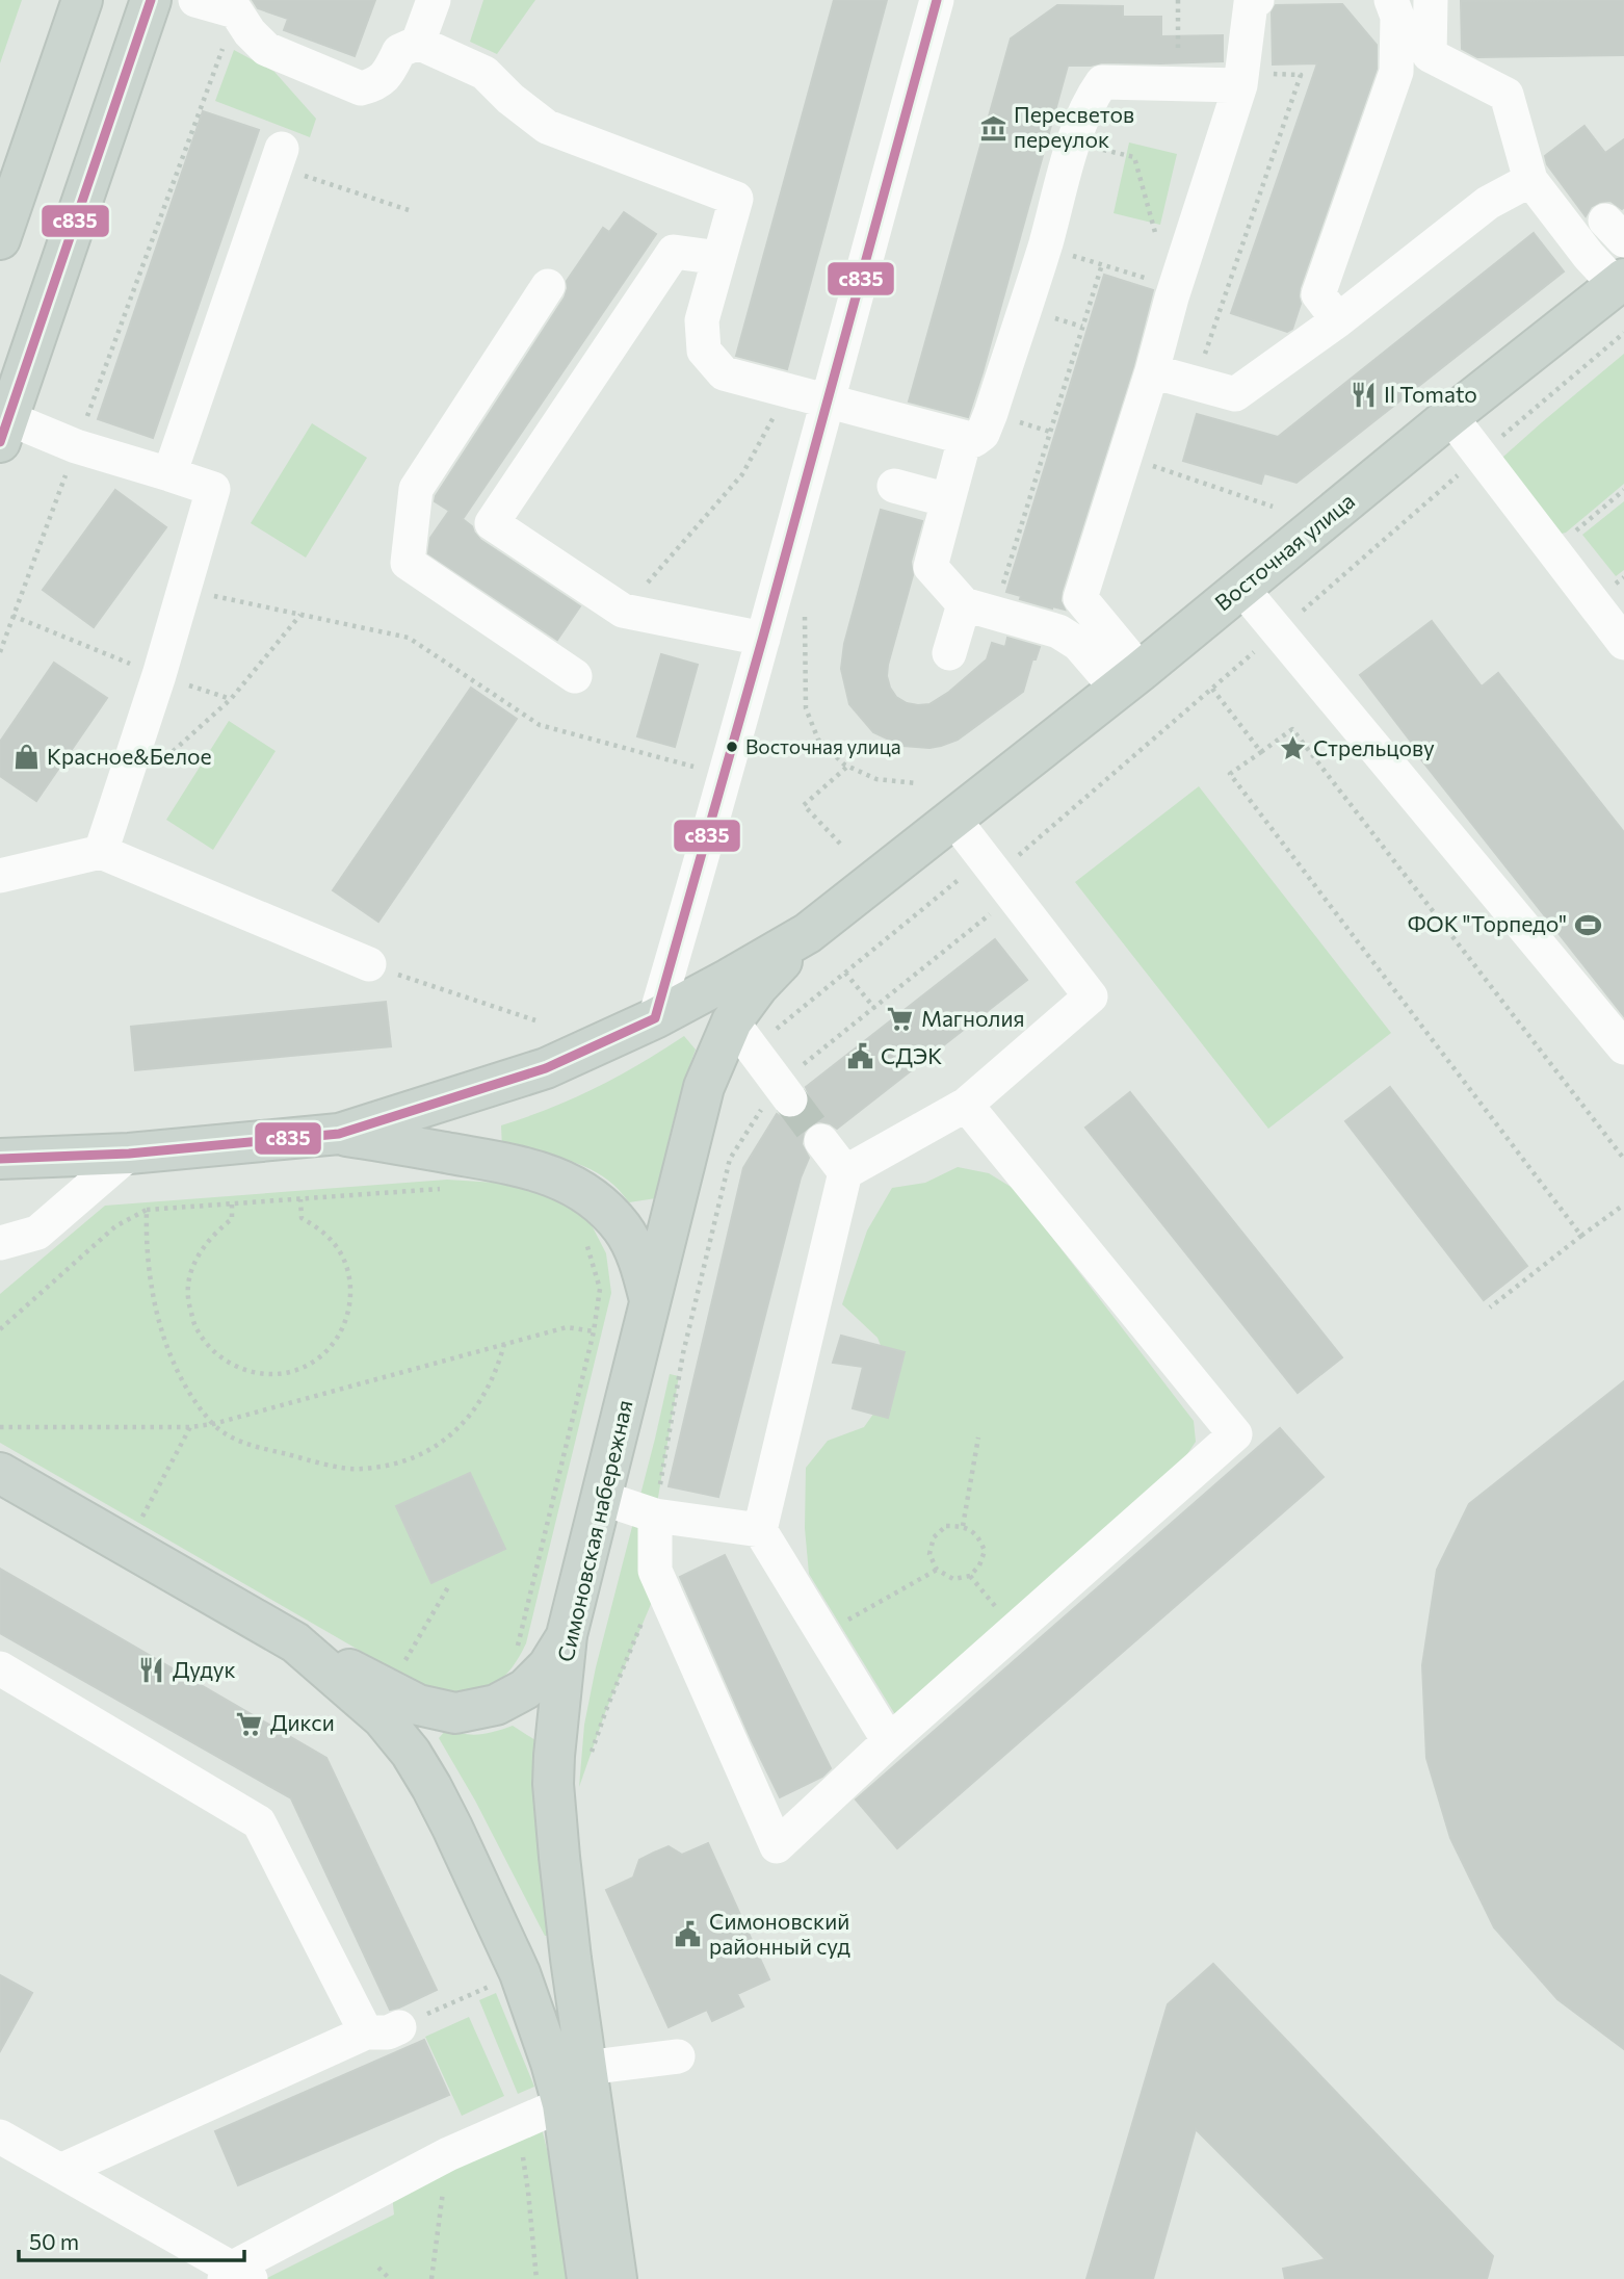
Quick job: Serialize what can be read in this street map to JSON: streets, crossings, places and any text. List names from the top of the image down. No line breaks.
{"streets":{"main road":["Восточная улица","Симоновская набережная"]},"crossings":[["Восточная улица","Симоновская набережная"]],"places":{"museum":["Пересветов переулок"],"restaurant":["Il Tomato","Дудук"],"other":["Восточная улица"],"place":["Стрельцову"],"shop":["Красное&Белое"],"sports":["ФОК \"Торпедо\""],"supermarket":["Магнолия","Дикси"],"public building":["СДЭК","Симоновский районный суд"]},"lines":["transit line с835"],"scale_bar":"50 m"}
